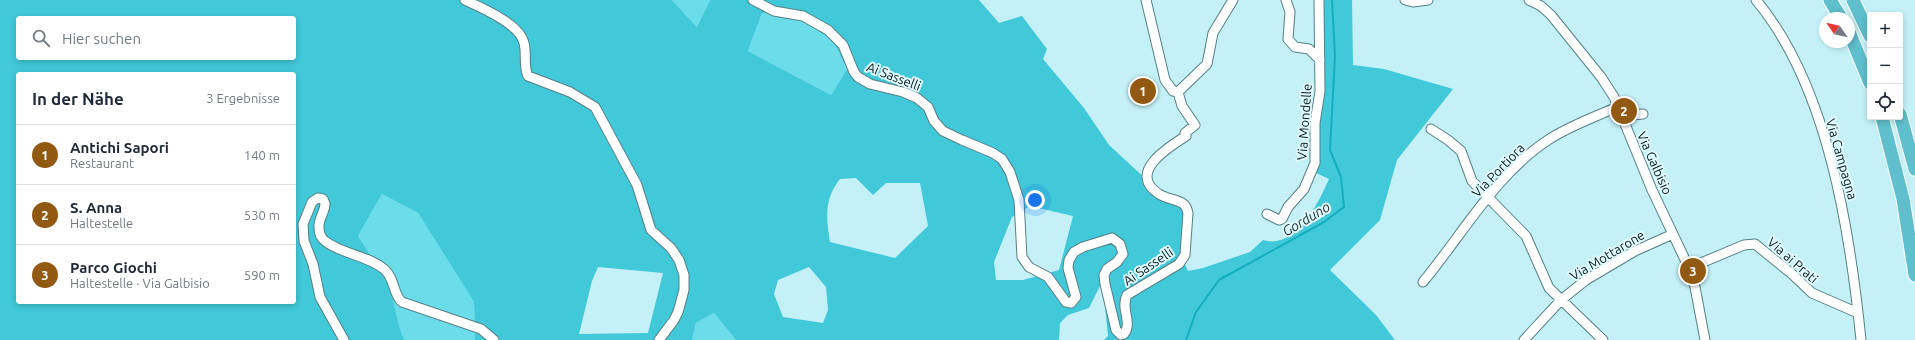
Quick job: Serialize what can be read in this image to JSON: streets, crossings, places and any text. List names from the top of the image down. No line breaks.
{"streets":{"street":["Ai Sasselli","Via Mondelle","Via Campagna","Via Galbisio","Via Portiora","Via Mottarone","Via ai Prati"]},"crossings":[["Via Campagna","Via ai Prati"],["Via Galbisio","Via Portiora"],["Via Galbisio","Via Mottarone"],["Via Galbisio","Via ai Prati"]],"water":["Gorduno"],"north":"top left","page":{"map_buttons":["+","−"],"search":"Hier suchen","heading":["In der Nähe","3 Ergebnisse"],"pins":["1","2","3"],"list":[{"mark":"1","name":"Antichi Sapori","note":"Restaurant","value":"140 m"},{"mark":"2","name":"S. Anna","note":"Haltestelle","value":"530 m"},{"mark":"3","name":"Parco Giochi","note":"Haltestelle · Via Galbisio","value":"590 m"}]}}
